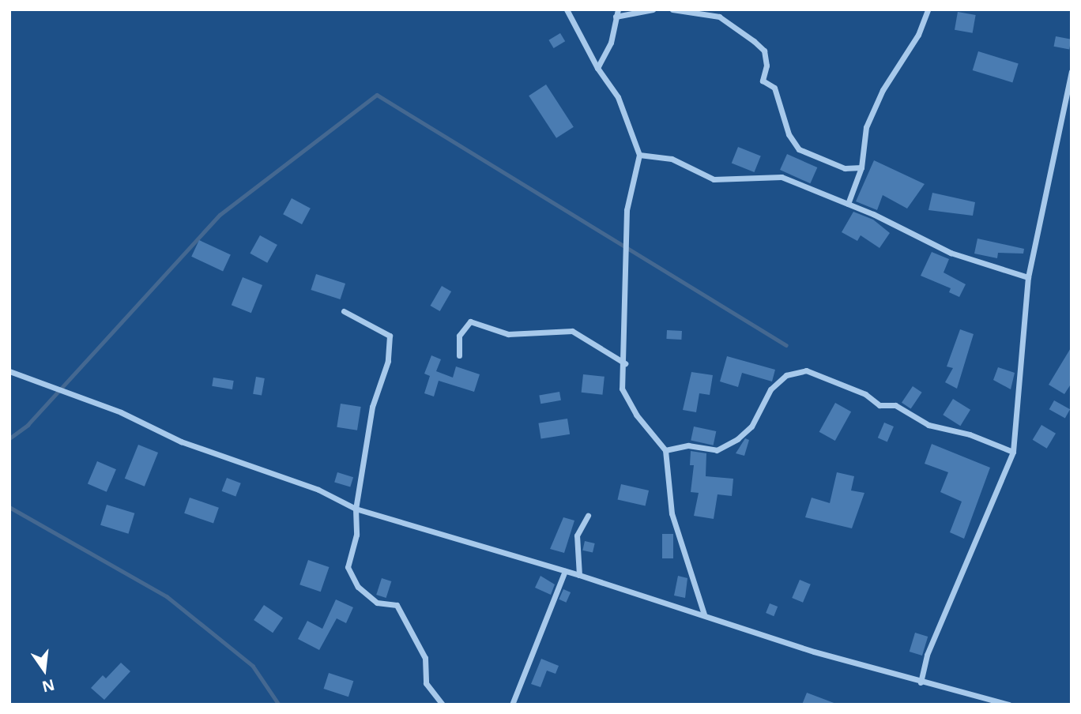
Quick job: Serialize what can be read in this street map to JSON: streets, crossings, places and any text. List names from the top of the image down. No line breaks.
{"north":"bottom"}
